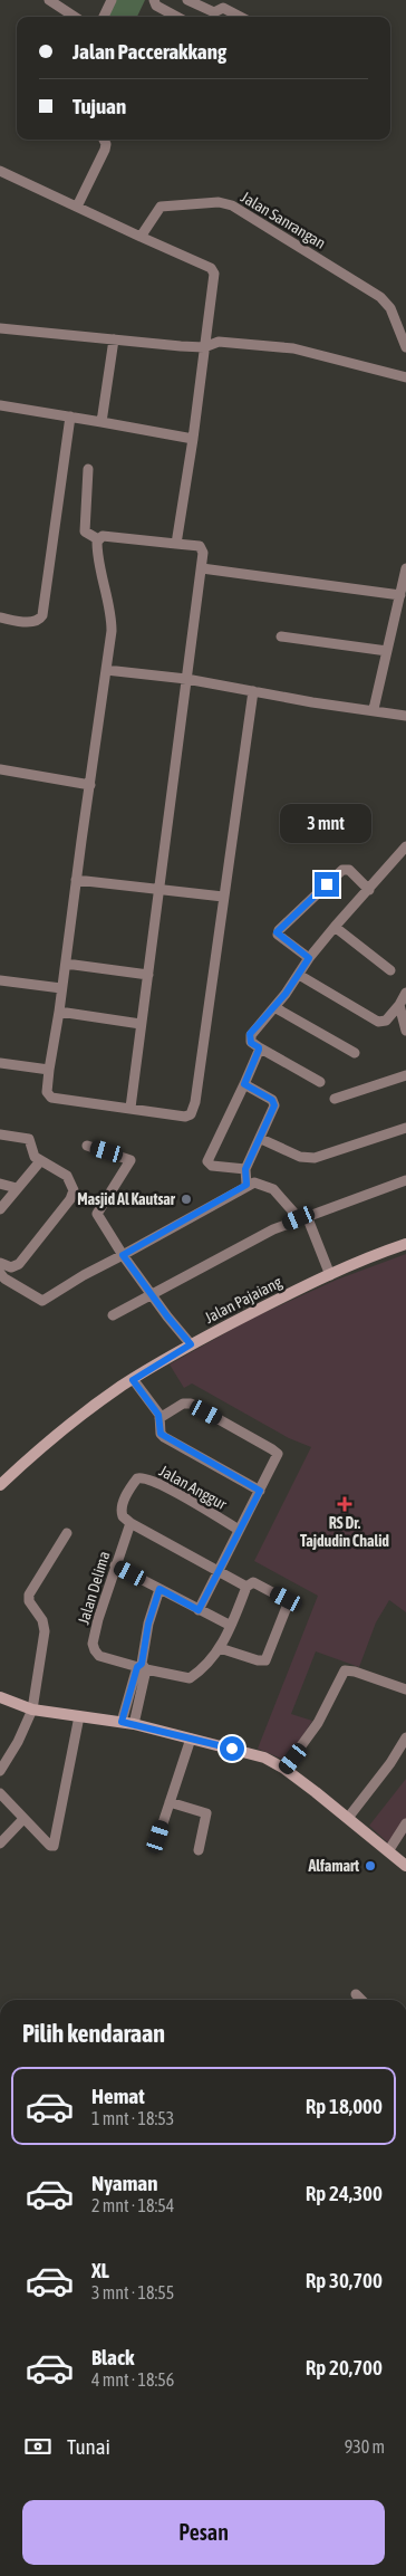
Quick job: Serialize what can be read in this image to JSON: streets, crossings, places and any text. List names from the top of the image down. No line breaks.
{"streets":{"main road":["Jalan Pajaiang"],"street":["Jalan Sanrangan","Jalan Anggur","Jalan Delima"]},"crossings":[["Jalan Anggur","Jalan Delima"]],"places":{"other":["Masjid Al Kautsar","Alfamart"],"health":["RS Dr. Tajdudin Chalid"]},"page":{"banner":["Jalan Paccerakkang","Tujuan"],"bubble":"3 mnt","heading":"Pilih kendaraan","list":[{"name":"Hemat","note":"1 mnt · 18:53","value":"Rp 18,000"},{"name":"Nyaman","note":"2 mnt · 18:54","value":"Rp 24,300"},{"name":"XL","note":"3 mnt · 18:55","value":"Rp 30,700"},{"name":"Black","note":"4 mnt · 18:56","value":"Rp 20,700"}],"pay":["Tunai","930 m"],"buttons":"Pesan"}}
